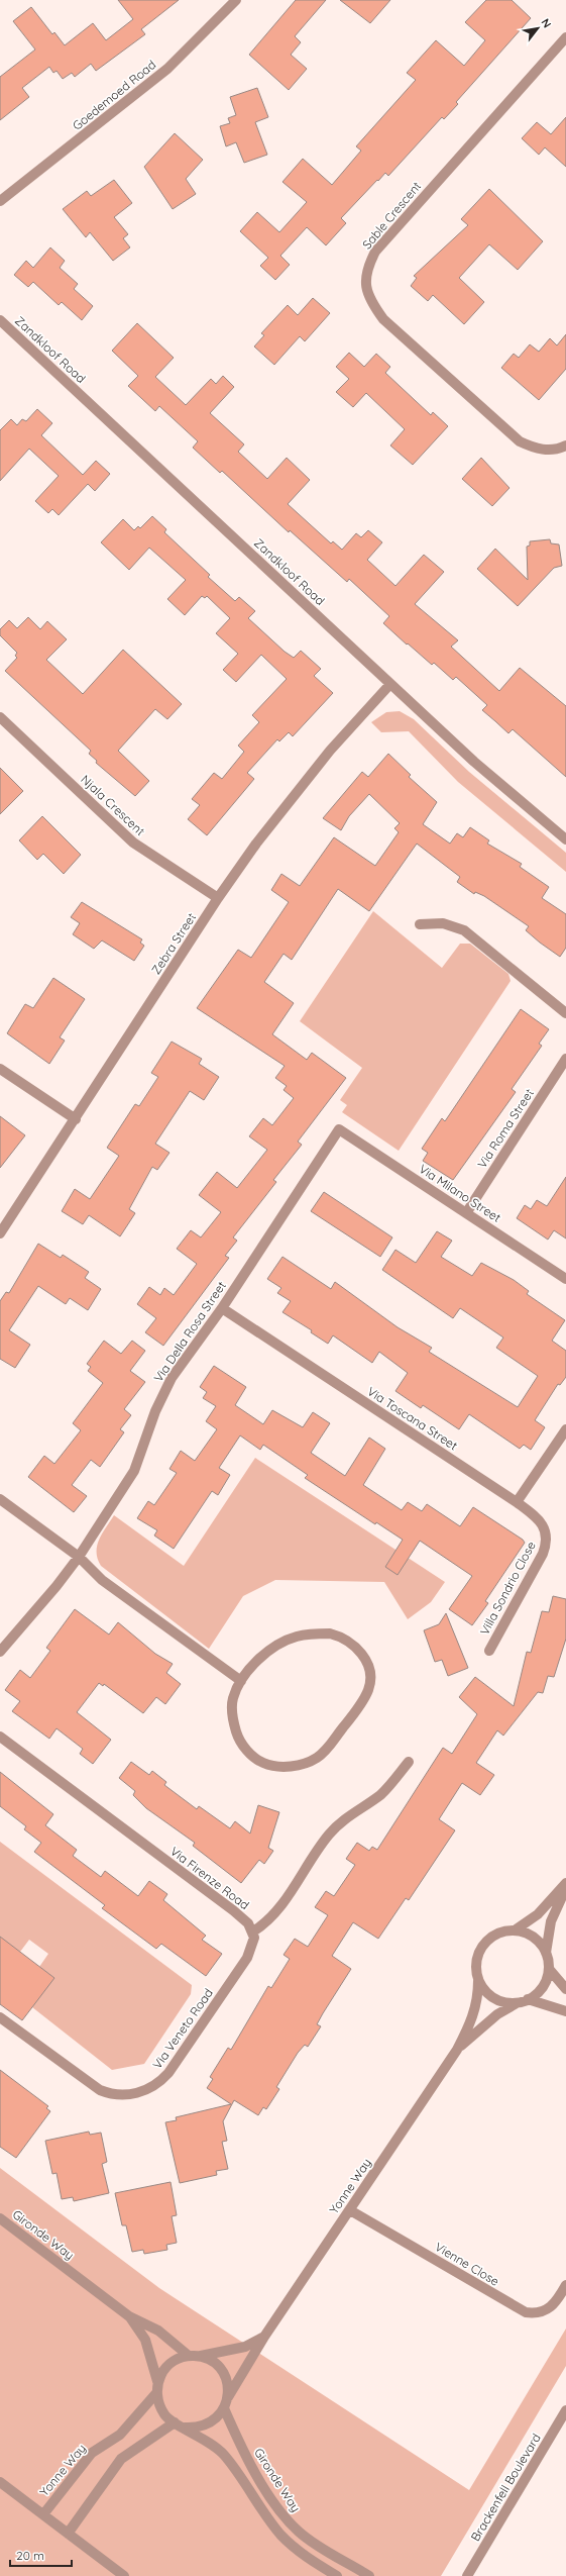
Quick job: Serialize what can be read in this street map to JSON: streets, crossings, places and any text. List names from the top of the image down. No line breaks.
{"streets":{"street":["Goedemoed Road","Sable Crescent","Zandkloof Road","Njala Crescent","Zebra Street","Via Roma Street","Via Milano Street","Via Della Rosa Street","Via Toscana Street","Villa Sondrio Close","Via Firenze Road","Via Veneto Road","Yonne Way","Gironde Way","Vienne Close","Brackenfell Boulevard"]},"crossings":[["Zandkloof Road","Zebra Street"],["Njala Crescent","Zebra Street"],["Via Roma Street","Via Milano Street"],["Via Milano Street","Via Della Rosa Street"],["Via Della Rosa Street","Via Toscana Street"],["Via Toscana Street","Villa Sondrio Close"],["Via Firenze Road","Via Veneto Road"],["Yonne Way","Gironde Way"],["Yonne Way","Vienne Close"]],"scale_bar":"20 m","north":"top right"}
